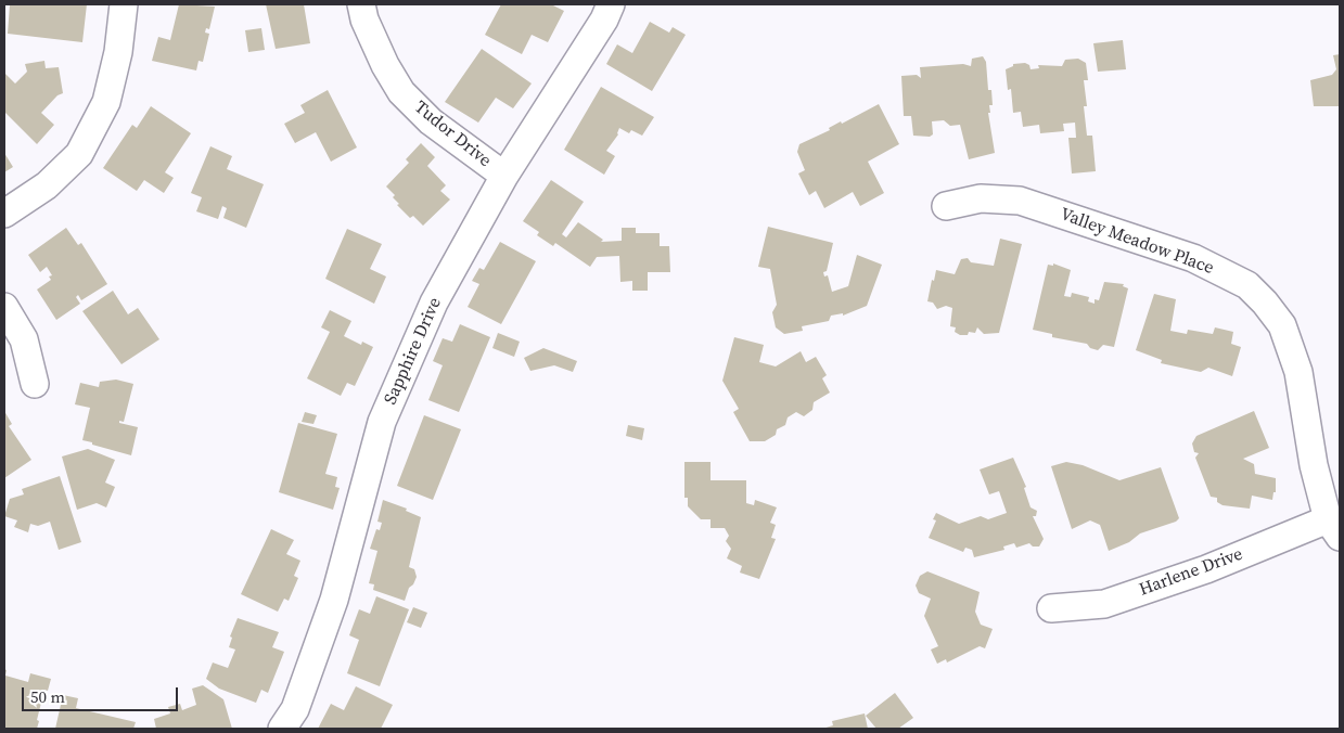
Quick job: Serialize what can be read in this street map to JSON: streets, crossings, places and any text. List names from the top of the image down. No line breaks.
{"streets":{"street":["Tudor Drive","Valley Meadow Place","Sapphire Drive","Harlene Drive"]},"crossings":[["Tudor Drive","Sapphire Drive"],["Valley Meadow Place","Harlene Drive"]],"scale_bar":"50 m"}
